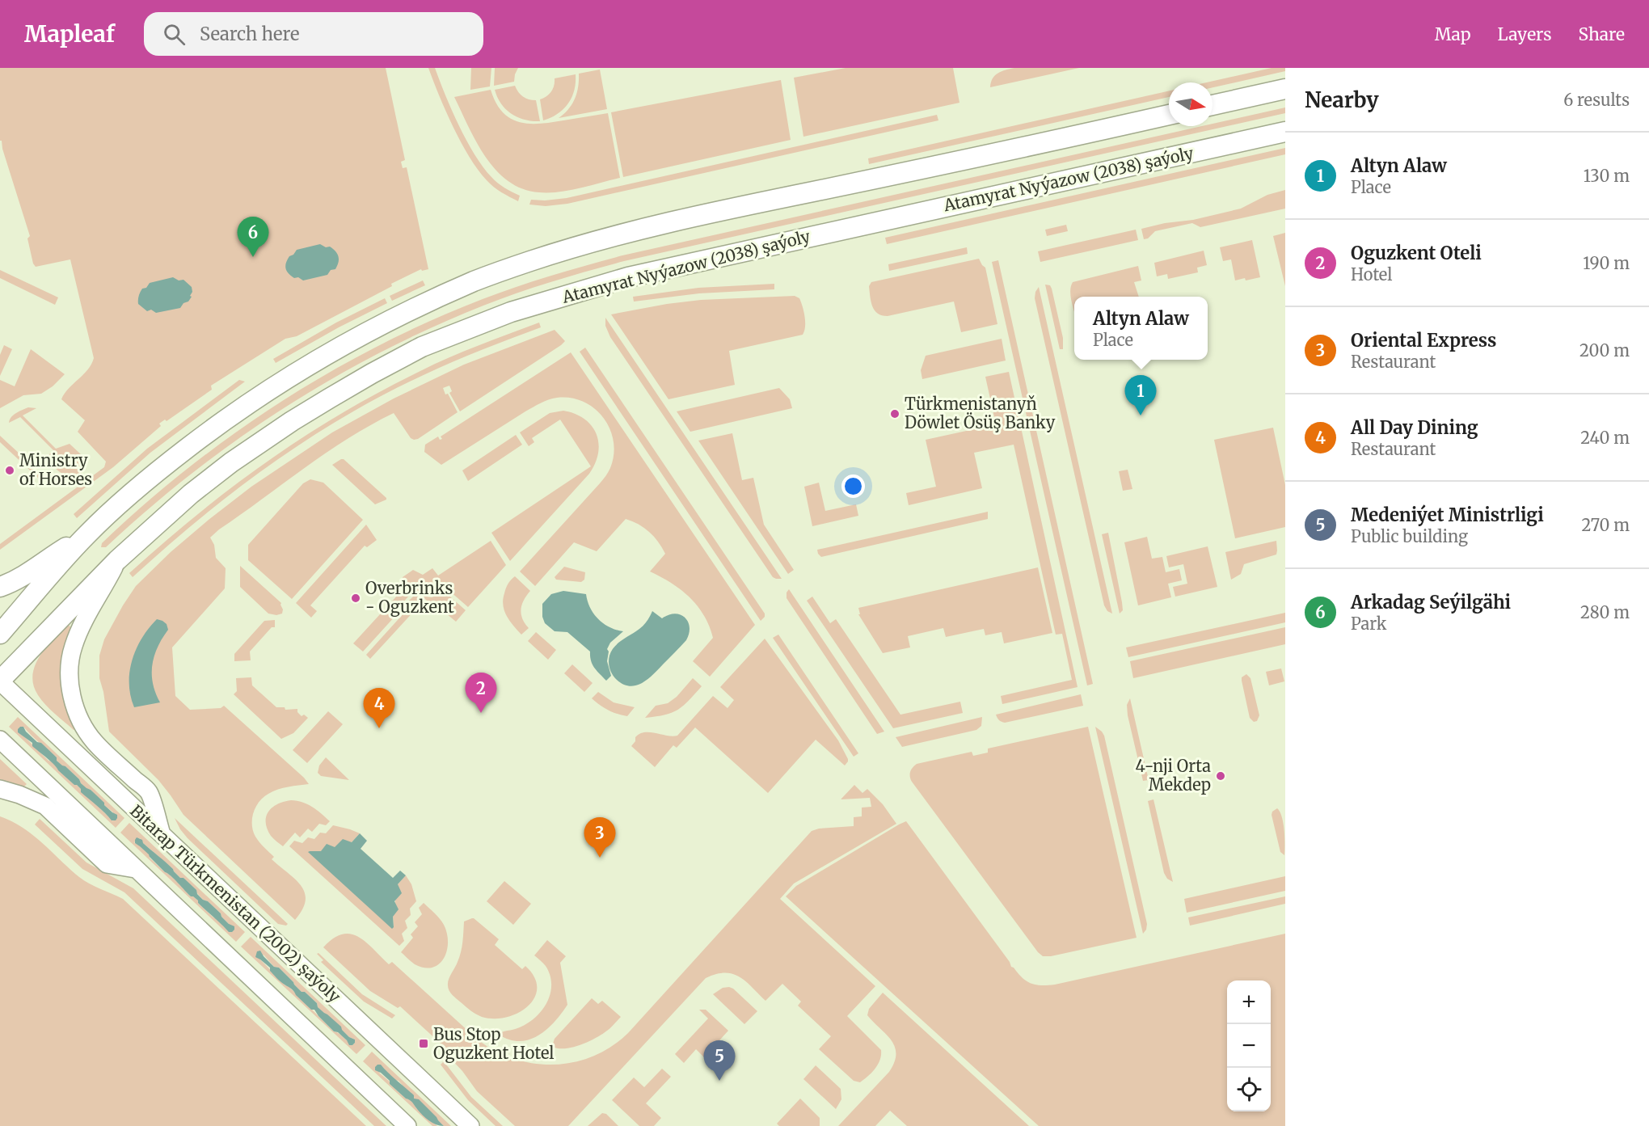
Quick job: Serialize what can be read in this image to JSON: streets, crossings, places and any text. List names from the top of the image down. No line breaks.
{"streets":{"main road":["Atamyrat Nyýazow (2038) şaýoly","Bitarap Türkmenistan (2002) şaýoly"]},"crossings":[["Atamyrat Nyýazow (2038) şaýoly","Bitarap Türkmenistan (2002) şaýoly"]],"places":{"other":["Türkmenistanyň Döwlet Ösüş Banky","Ministry of Horses","Overbrinks - Oguzkent","4-nji Orta Mekdep"],"transit":["Bus Stop Oguzkent Hotel"]},"north":"right","page":{"header":"Mapleaf","search":"Search here","nav":["Map","Layers","Share"],"heading":["Nearby","6 results"],"list":[{"mark":"1","name":"Altyn Alaw","note":"Place","value":"130 m"},{"mark":"2","name":"Oguzkent Oteli","note":"Hotel","value":"190 m"},{"mark":"3","name":"Oriental Express","note":"Restaurant","value":"200 m"},{"mark":"4","name":"All Day Dining","note":"Restaurant","value":"240 m"},{"mark":"5","name":"Medeniýet Ministrligi","note":"Public building","value":"270 m"},{"mark":"6","name":"Arkadag Seýilgähi","note":"Park","value":"280 m"}],"pins":["6","1","2","4","3","5"],"popup":["Altyn Alaw","Place"],"map_buttons":["+","−"]}}
